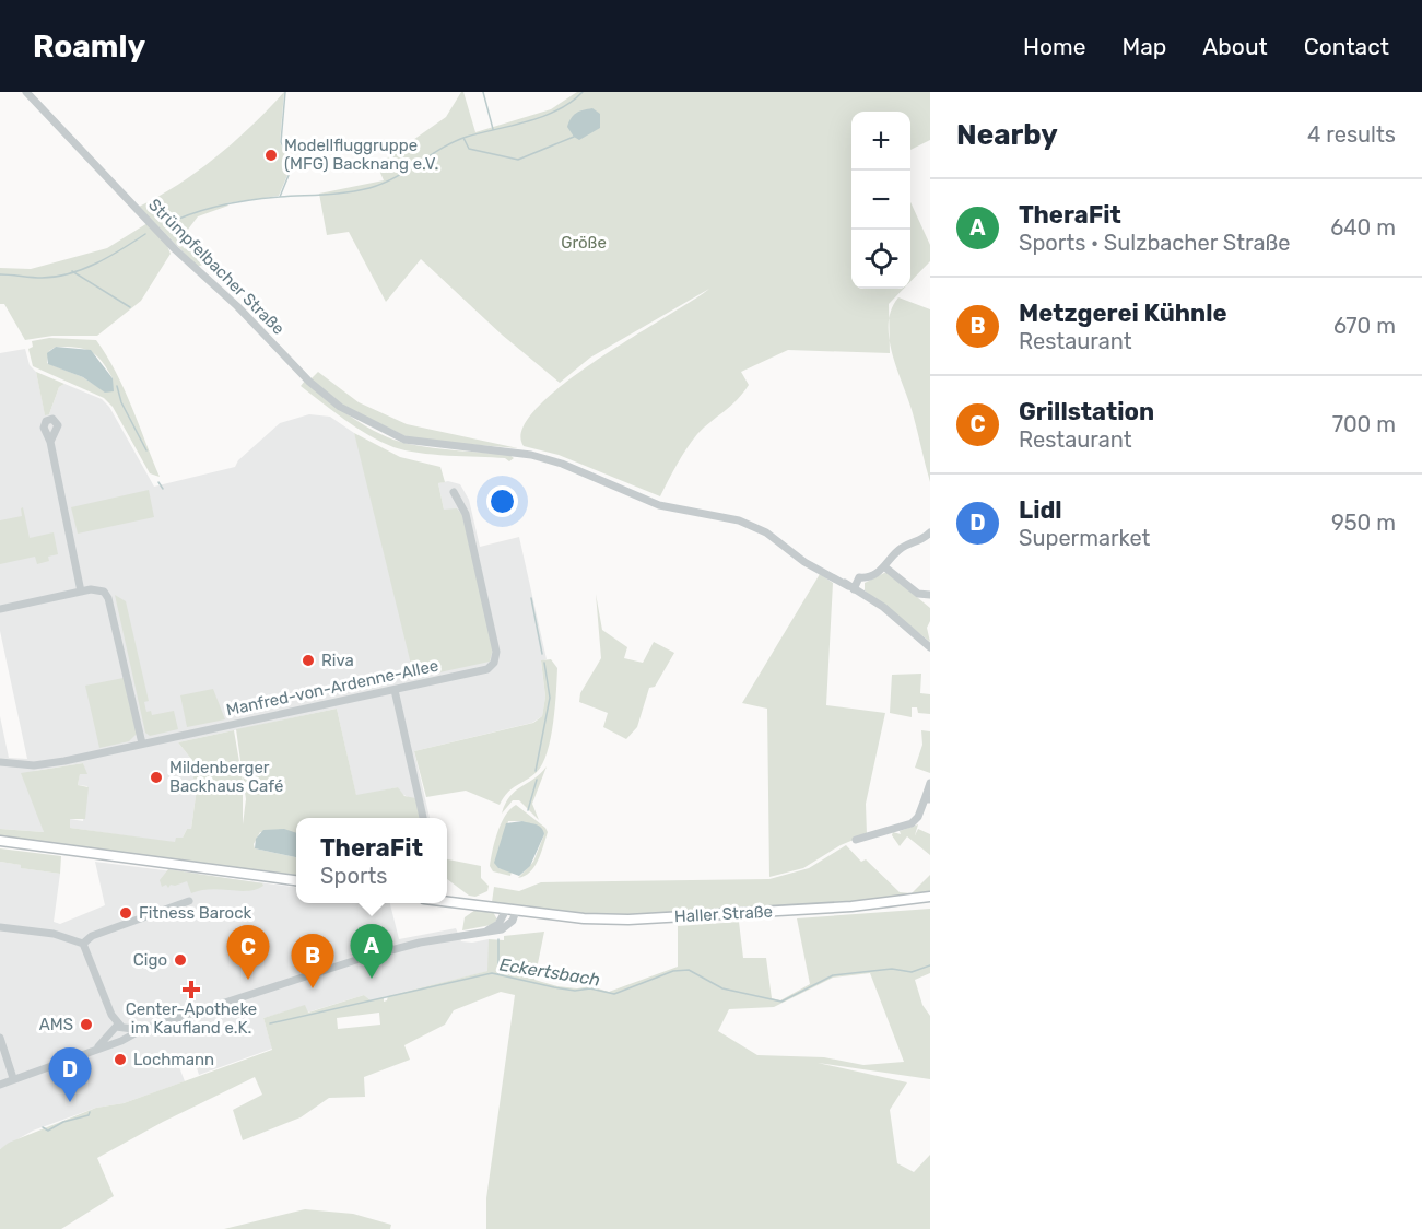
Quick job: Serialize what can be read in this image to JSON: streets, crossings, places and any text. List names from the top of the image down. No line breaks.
{"streets":{"main road":["Haller Straße"],"street":["Strümpfelbacher Straße","Manfred-von-Ardenne-Allee"]},"water":["Eckertsbach"],"parks":["Größe"],"places":{"other":["Modellfluggruppe (MFG) Backnang e.V.","Riva","Mildenberger Backhaus Café","Fitness Barock","Cigo","AMS","Lochmann"],"health":["Center-Apotheke im Kaufland e.K."]},"page":{"header":"Roamly","nav":["Home","Map","About","Contact"],"heading":["Nearby","4 results"],"map_buttons":["+","−"],"list":[{"mark":"A","name":"TheraFit","note":"Sports · Sulzbacher Straße","value":"640 m"},{"mark":"B","name":"Metzgerei Kühnle","note":"Restaurant","value":"670 m"},{"mark":"C","name":"Grillstation","note":"Restaurant","value":"700 m"},{"mark":"D","name":"Lidl","note":"Supermarket","value":"950 m"}],"popup":["TheraFit","Sports"],"pins":["A","C","B","D"]}}
